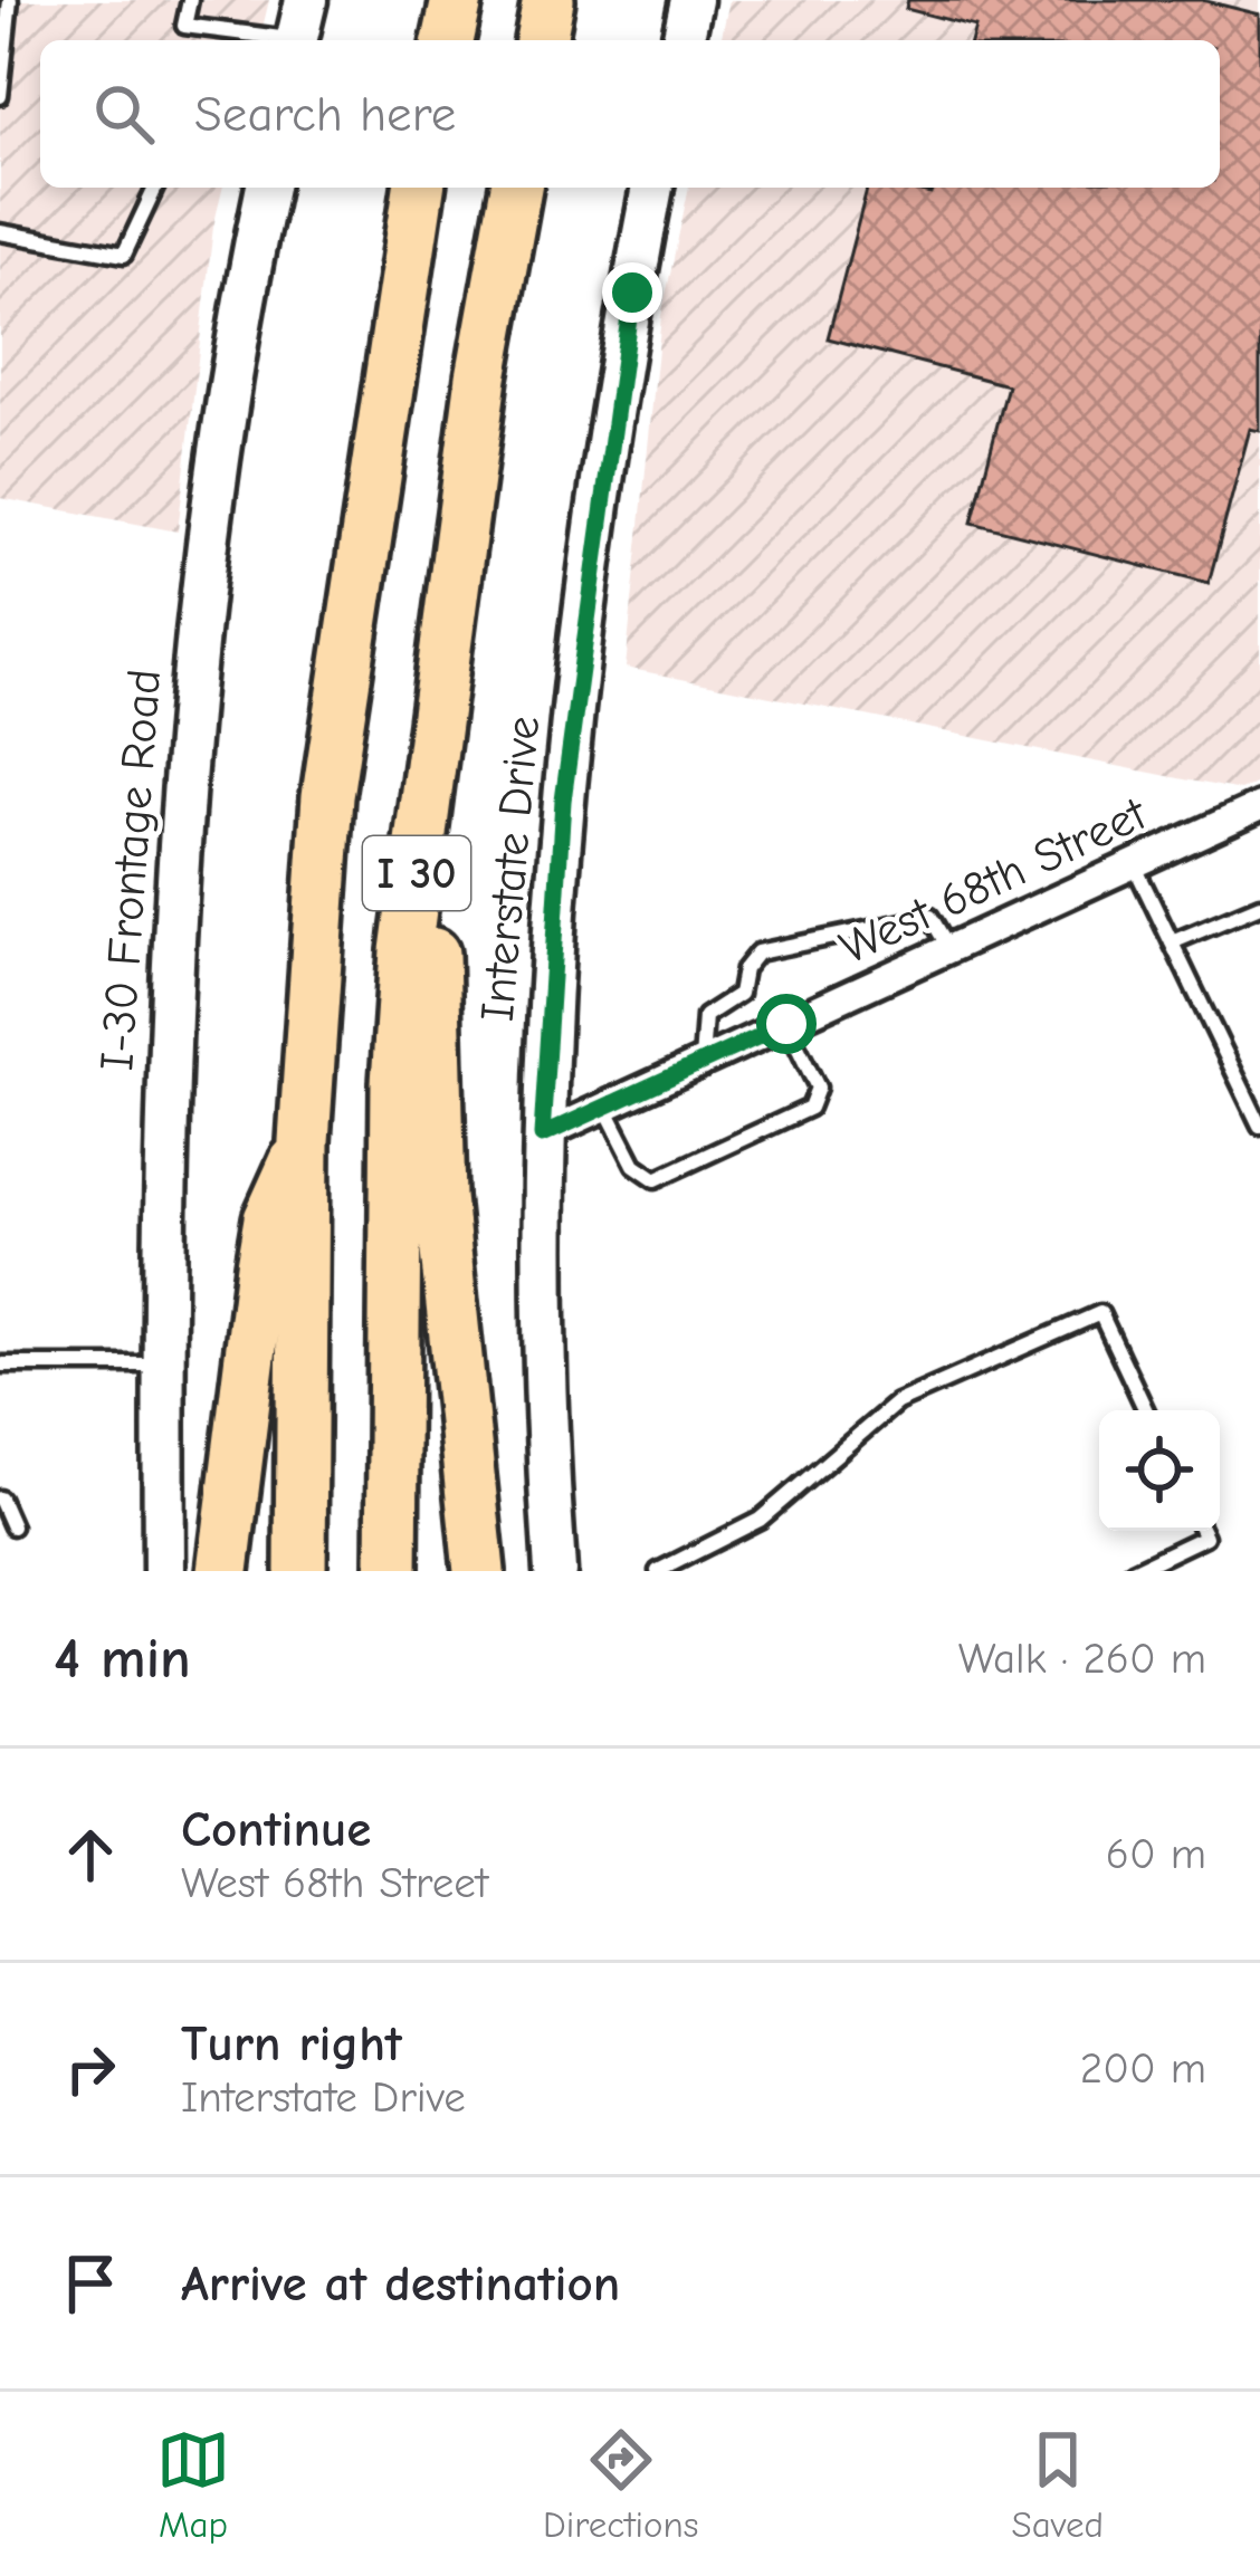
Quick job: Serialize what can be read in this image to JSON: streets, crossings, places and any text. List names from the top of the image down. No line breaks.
{"streets":{"highway":["I 30"],"main road":["Interstate Drive","I-30 Frontage Road"],"street":["West 68th Street"]},"crossings":[["Interstate Drive","West 68th Street"]],"page":{"search":"Search here","heading":["4 min","Walk · 260 m"],"list":[["Continue","West 68th Street","60 m"],["Turn right","Interstate Drive","200 m"],"Arrive at destination"],"nav":["Map","Directions","Saved"]}}
